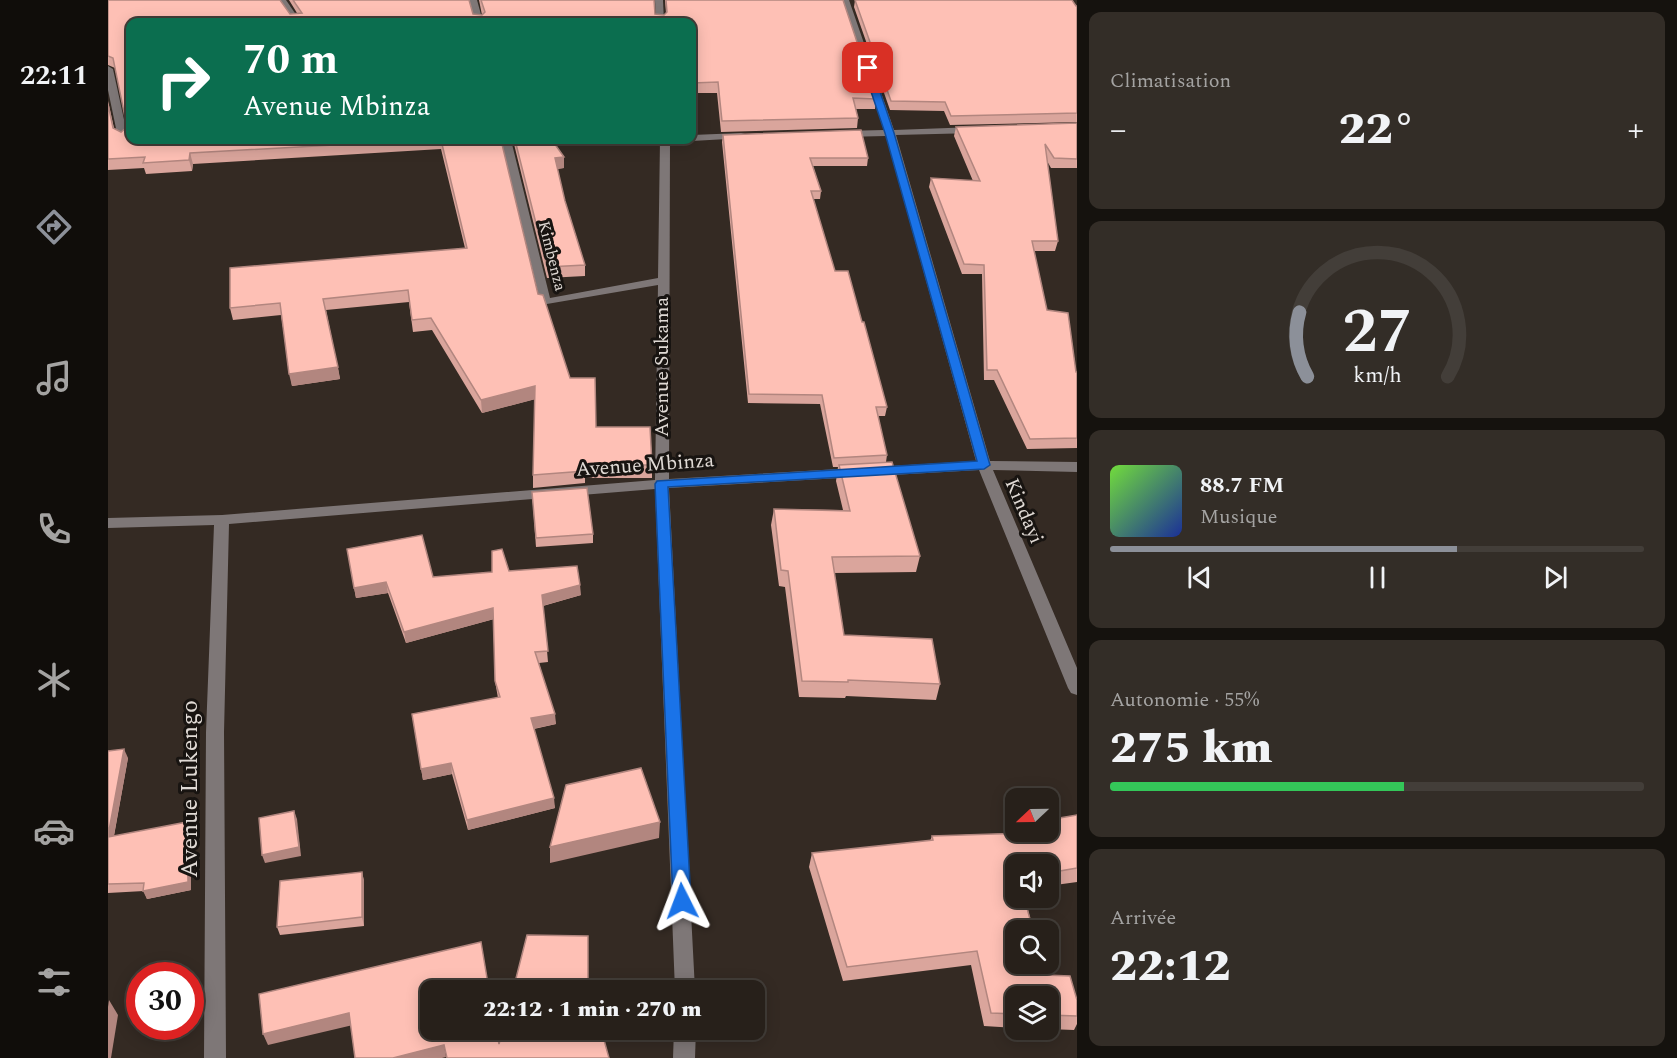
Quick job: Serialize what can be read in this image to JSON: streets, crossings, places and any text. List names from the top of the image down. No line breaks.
{"streets":{"street":["Kimbenza","Avenue Sukama","Avenue Mbinza","Kindayi","Avenue Lukengo"]},"crossings":[["Kimbenza","Avenue Sukama"],["Avenue Sukama","Avenue Mbinza"],["Avenue Mbinza","Kindayi"],["Avenue Mbinza","Avenue Lukengo"]],"north":"left","page":{"tabs":"22:11","tile":["Climatisation",["Autonomie · 55%","275 km"],["Arrivée","22:12"]],"turn":["70 m","Avenue Mbinza"],"heat":["−","22°","+"],"song":["88.7 FM","Musique"],"limit":"30","trip":"22:12 · 1 min · 270 m","gauge":["27","km/h"]}}
